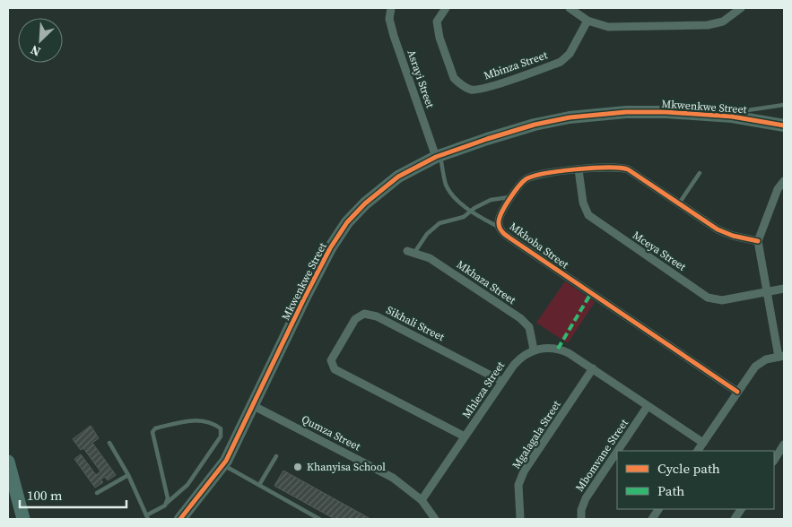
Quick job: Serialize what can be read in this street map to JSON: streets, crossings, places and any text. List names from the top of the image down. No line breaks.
{"streets":{"street":["Mbinza Street","Asrayi Street","Mkwenkwe Street","Mkhoba Street","Mceya Street","Mkhaza Street","Sikhali Street","Mhleza Street","Qumza Street","Mgalagala Street","Mbomvane Street"]},"crossings":[["Asrayi Street","Mkwenkwe Street"],["Mkwenkwe Street","Qumza Street"],["Mkhoba Street","Mceya Street"],["Mkhaza Street","Mhleza Street"],["Sikhali Street","Mhleza Street"],["Mhleza Street","Qumza Street"]],"places":["Khanyisa School"],"legend":["Cycle path","Path"],"scale_bar":"100 m","north":"bottom left"}
